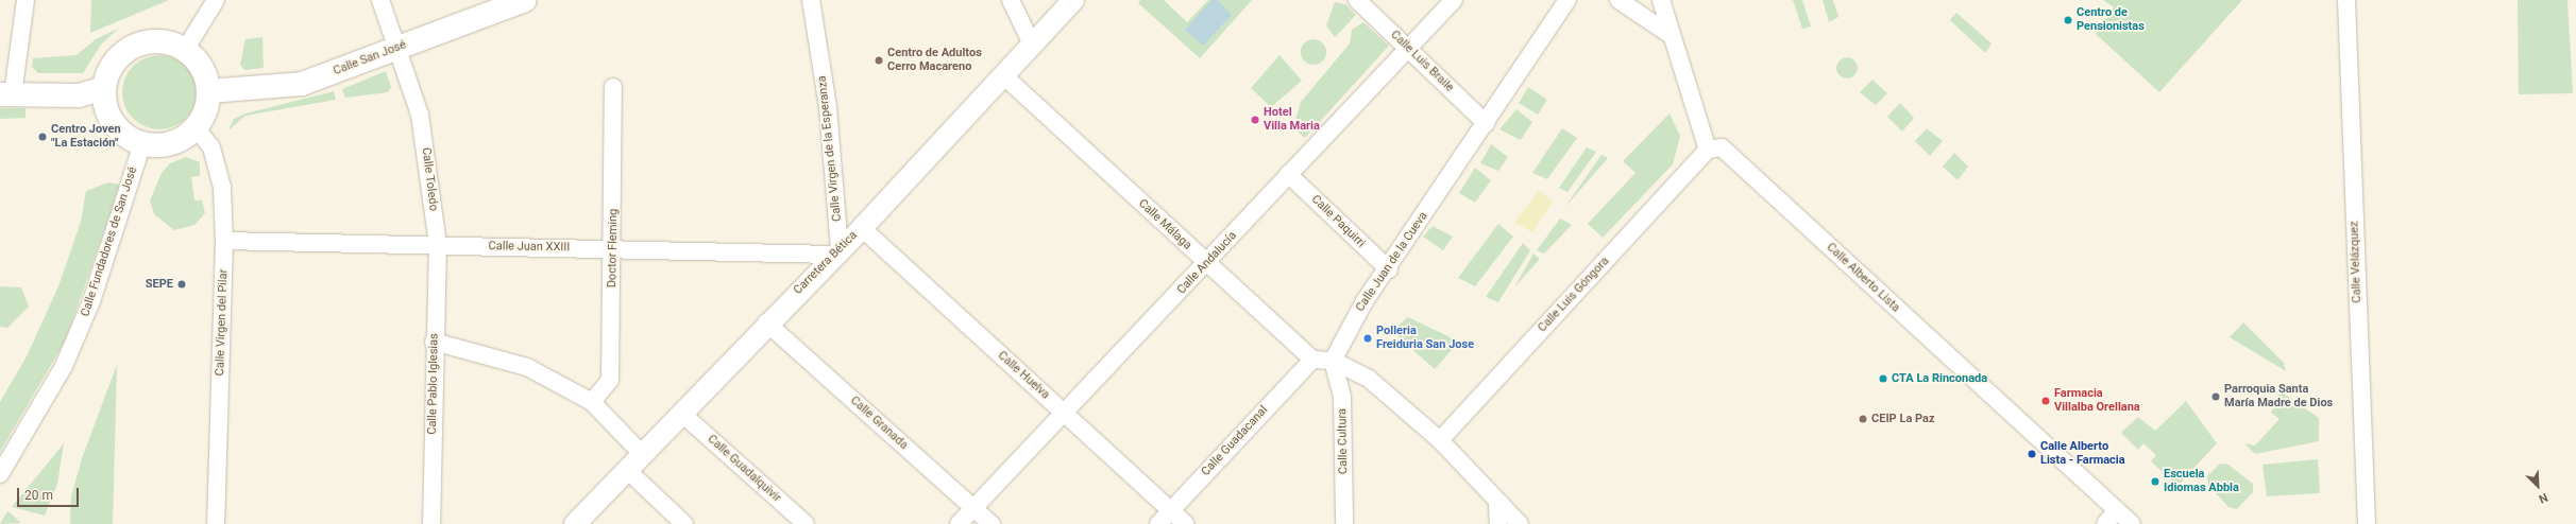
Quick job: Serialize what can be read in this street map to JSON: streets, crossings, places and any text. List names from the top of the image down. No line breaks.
{"streets":{"main road":["Calle San José"],"street":["Calle Luis Braile","Calle Virgen de la Esperanza","Calle Toledo","Calle Paquirri","Calle Málaga","Calle Fundadores de San José","Calle Juan XXIII","Doctor Fleming","Calle Juan de la Cueva","Calle Velázquez","Carretera Bética","Calle Andalucía","Calle Alberto Lista","Calle Luis Góngora","Calle Virgen del Pilar","Calle Huelva","Calle Pablo Iglesias","Calle Granada","Calle Guadacanal","Calle Cultura","Calle Guadalquivir"]},"crossings":[["Calle San José","Calle Toledo"],["Calle San José","Calle Fundadores de San José"],["Calle San José","Calle Virgen del Pilar"],["Calle Luis Braile","Calle Juan de la Cueva"],["Calle Luis Braile","Calle Andalucía"],["Calle Virgen de la Esperanza","Calle Juan XXIII"],["Calle Virgen de la Esperanza","Carretera Bética"],["Calle Toledo","Calle Juan XXIII"],["Calle Toledo","Calle Pablo Iglesias"],["Calle Paquirri","Calle Juan de la Cueva"],["Calle Paquirri","Calle Andalucía"],["Calle Málaga","Carretera Bética"],["Calle Málaga","Calle Andalucía"],["Calle Málaga","Calle Guadacanal"],["Calle Fundadores de San José","Calle Virgen del Pilar"],["Calle Juan XXIII","Doctor Fleming"],["Calle Juan XXIII","Carretera Bética"],["Calle Juan XXIII","Calle Virgen del Pilar"],["Calle Juan XXIII","Calle Pablo Iglesias"],["Calle Juan de la Cueva","Calle Cultura"],["Carretera Bética","Calle Huelva"],["Carretera Bética","Calle Granada"],["Carretera Bética","Calle Guadalquivir"],["Calle Andalucía","Calle Huelva"],["Calle Andalucía","Calle Granada"],["Calle Alberto Lista","Calle Luis Góngora"],["Calle Huelva","Calle Guadacanal"]],"places":["Centro de Pensionistas","Centro de Adultos Cerro Macareno","Hotel Villa Maria","Centro Joven \"La Estación\"","SEPE","Polleria Freiduria San Jose","CTA La Rinconada","Parroquia Santa María Madre de Dios","Farmacia Villalba Orellana","CEIP La Paz","Calle Alberto Lista - Farmacia","Escuela Idiomas Abbla"],"scale_bar":"20 m","north":"bottom right"}
